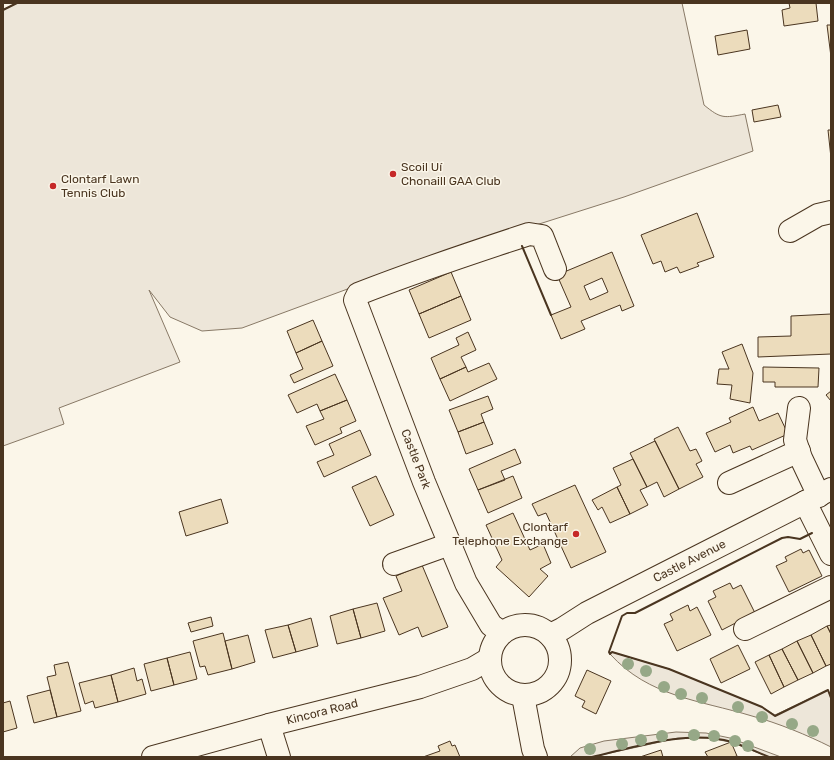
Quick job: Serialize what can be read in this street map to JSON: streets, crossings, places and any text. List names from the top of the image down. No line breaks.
{"streets":{"street":["Castle Park","Castle Avenue","Kincora Road"]},"crossings":[["Castle Park","Castle Avenue"],["Castle Park","Kincora Road"],["Castle Avenue","Kincora Road"]],"places":["Scoil Uí Chonaill GAA Club","Clontarf Lawn Tennis Club","Clontarf Telephone Exchange"]}
